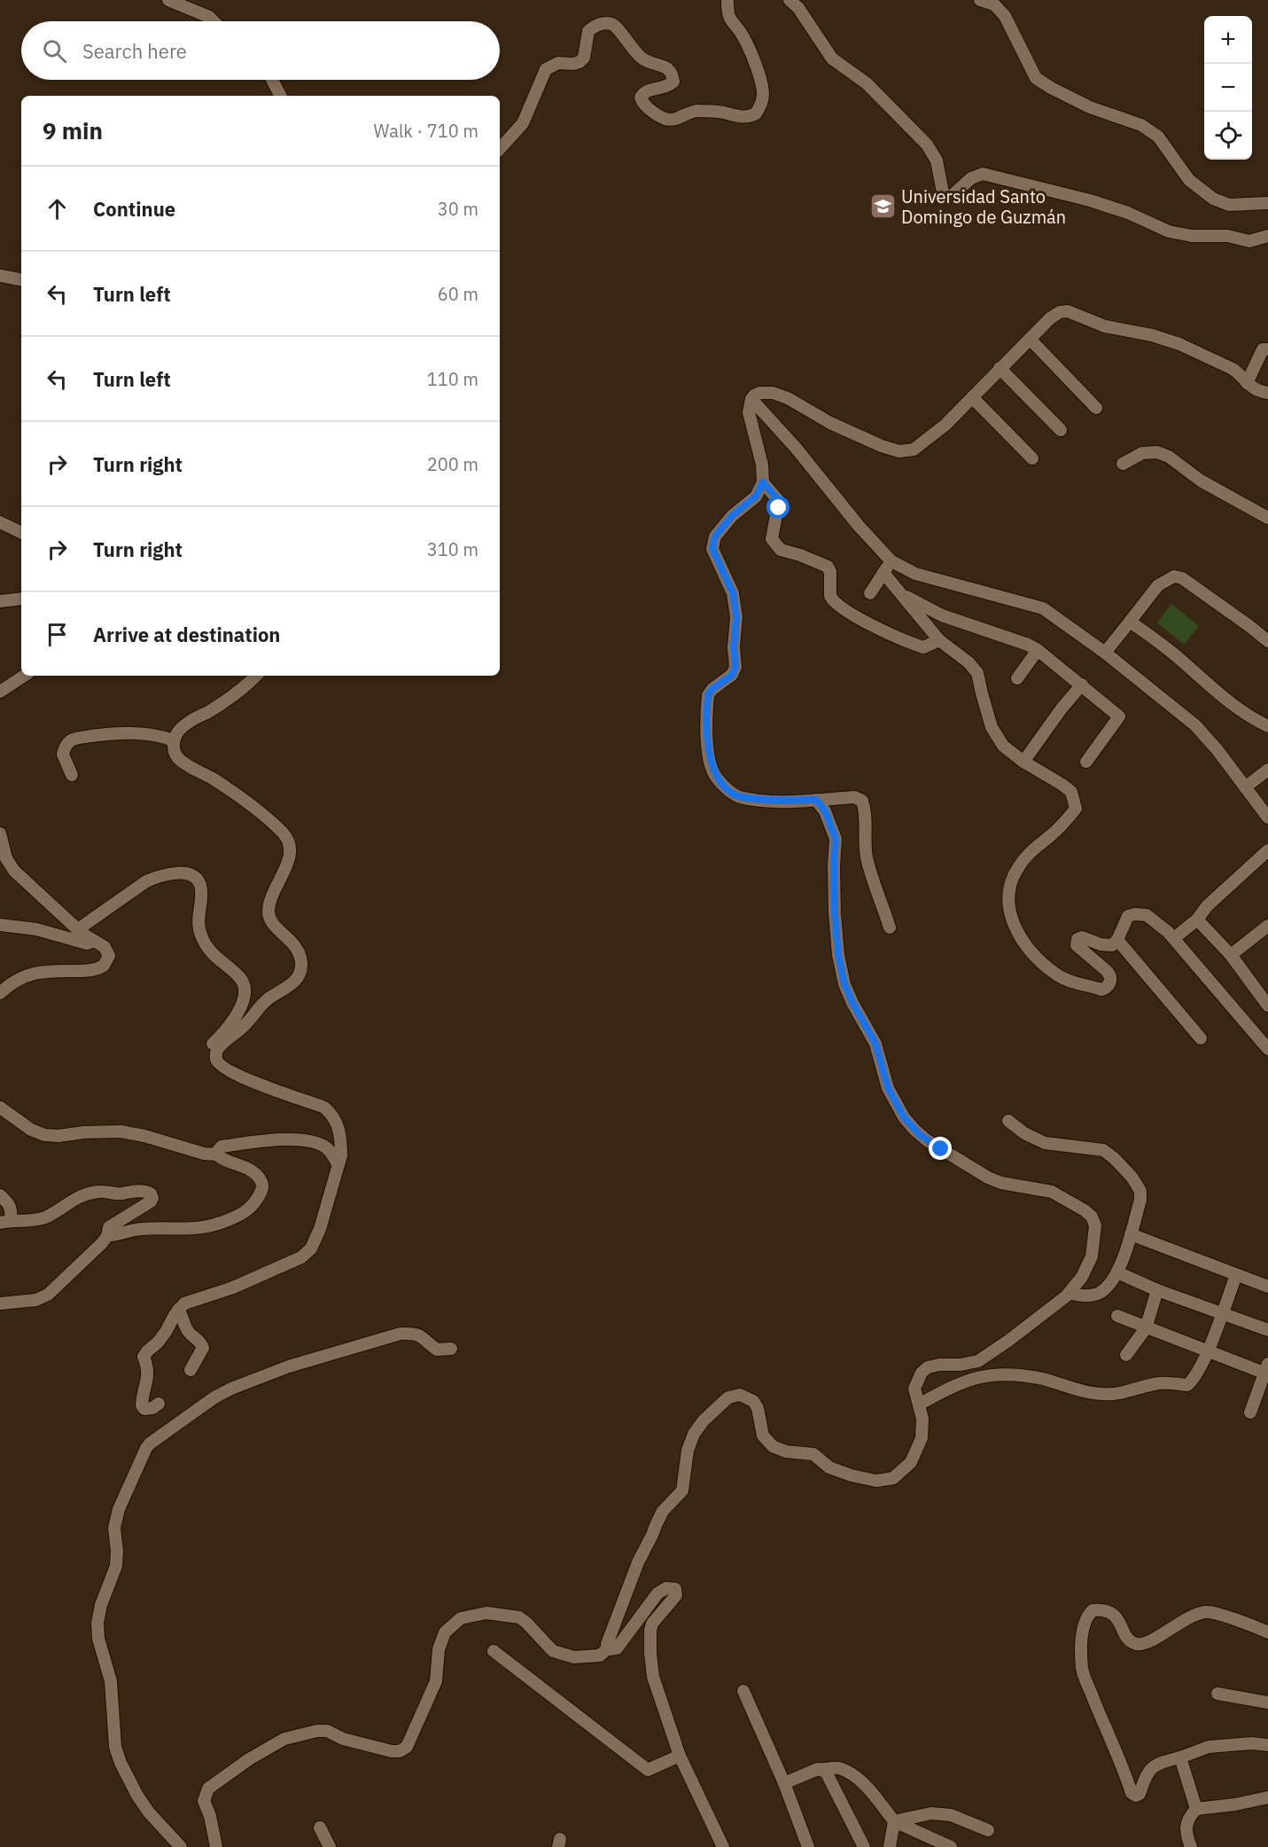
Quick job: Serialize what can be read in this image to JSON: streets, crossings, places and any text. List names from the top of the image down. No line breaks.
{"places":{"school or university":["Universidad Santo Domingo de Guzmán"]},"page":{"map_buttons":["+","−"],"search":"Search here","heading":["9 min","Walk · 710 m"],"list":[["Continue","30 m"],["Turn left","60 m"],["Turn left","110 m"],["Turn right","200 m"],["Turn right","310 m"],"Arrive at destination"]}}
